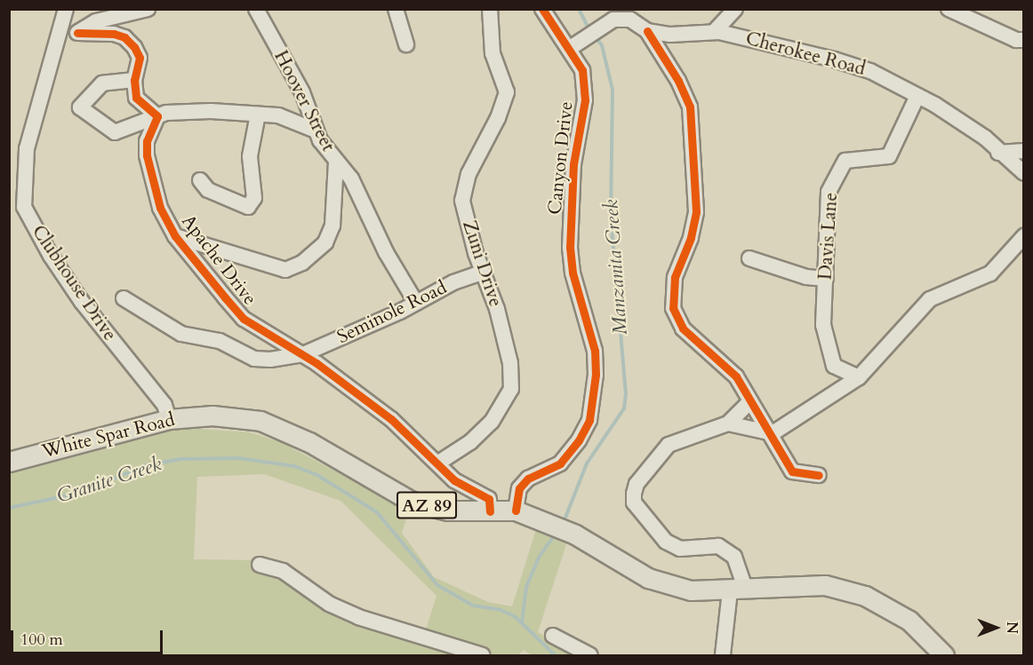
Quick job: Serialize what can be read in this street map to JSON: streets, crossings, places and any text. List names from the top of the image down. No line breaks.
{"streets":{"main road":["White Spar Road","AZ 89"],"street":["Cherokee Road","Hoover Street","Canyon Drive","Davis Lane","Apache Drive","Zuni Drive","Clubhouse Drive","Seminole Road"]},"crossings":[["Cherokee Road","Canyon Drive"],["Cherokee Road","Davis Lane"],["Hoover Street","Apache Drive"],["Hoover Street","Seminole Road"],["Canyon Drive","White Spar Road"],["Apache Drive","Zuni Drive"],["Apache Drive","Seminole Road"],["Apache Drive","White Spar Road"],["Zuni Drive","Seminole Road"],["Clubhouse Drive","White Spar Road"]],"water":["Manzanita Creek","Granite Creek"],"scale_bar":"100 m","north":"right"}
